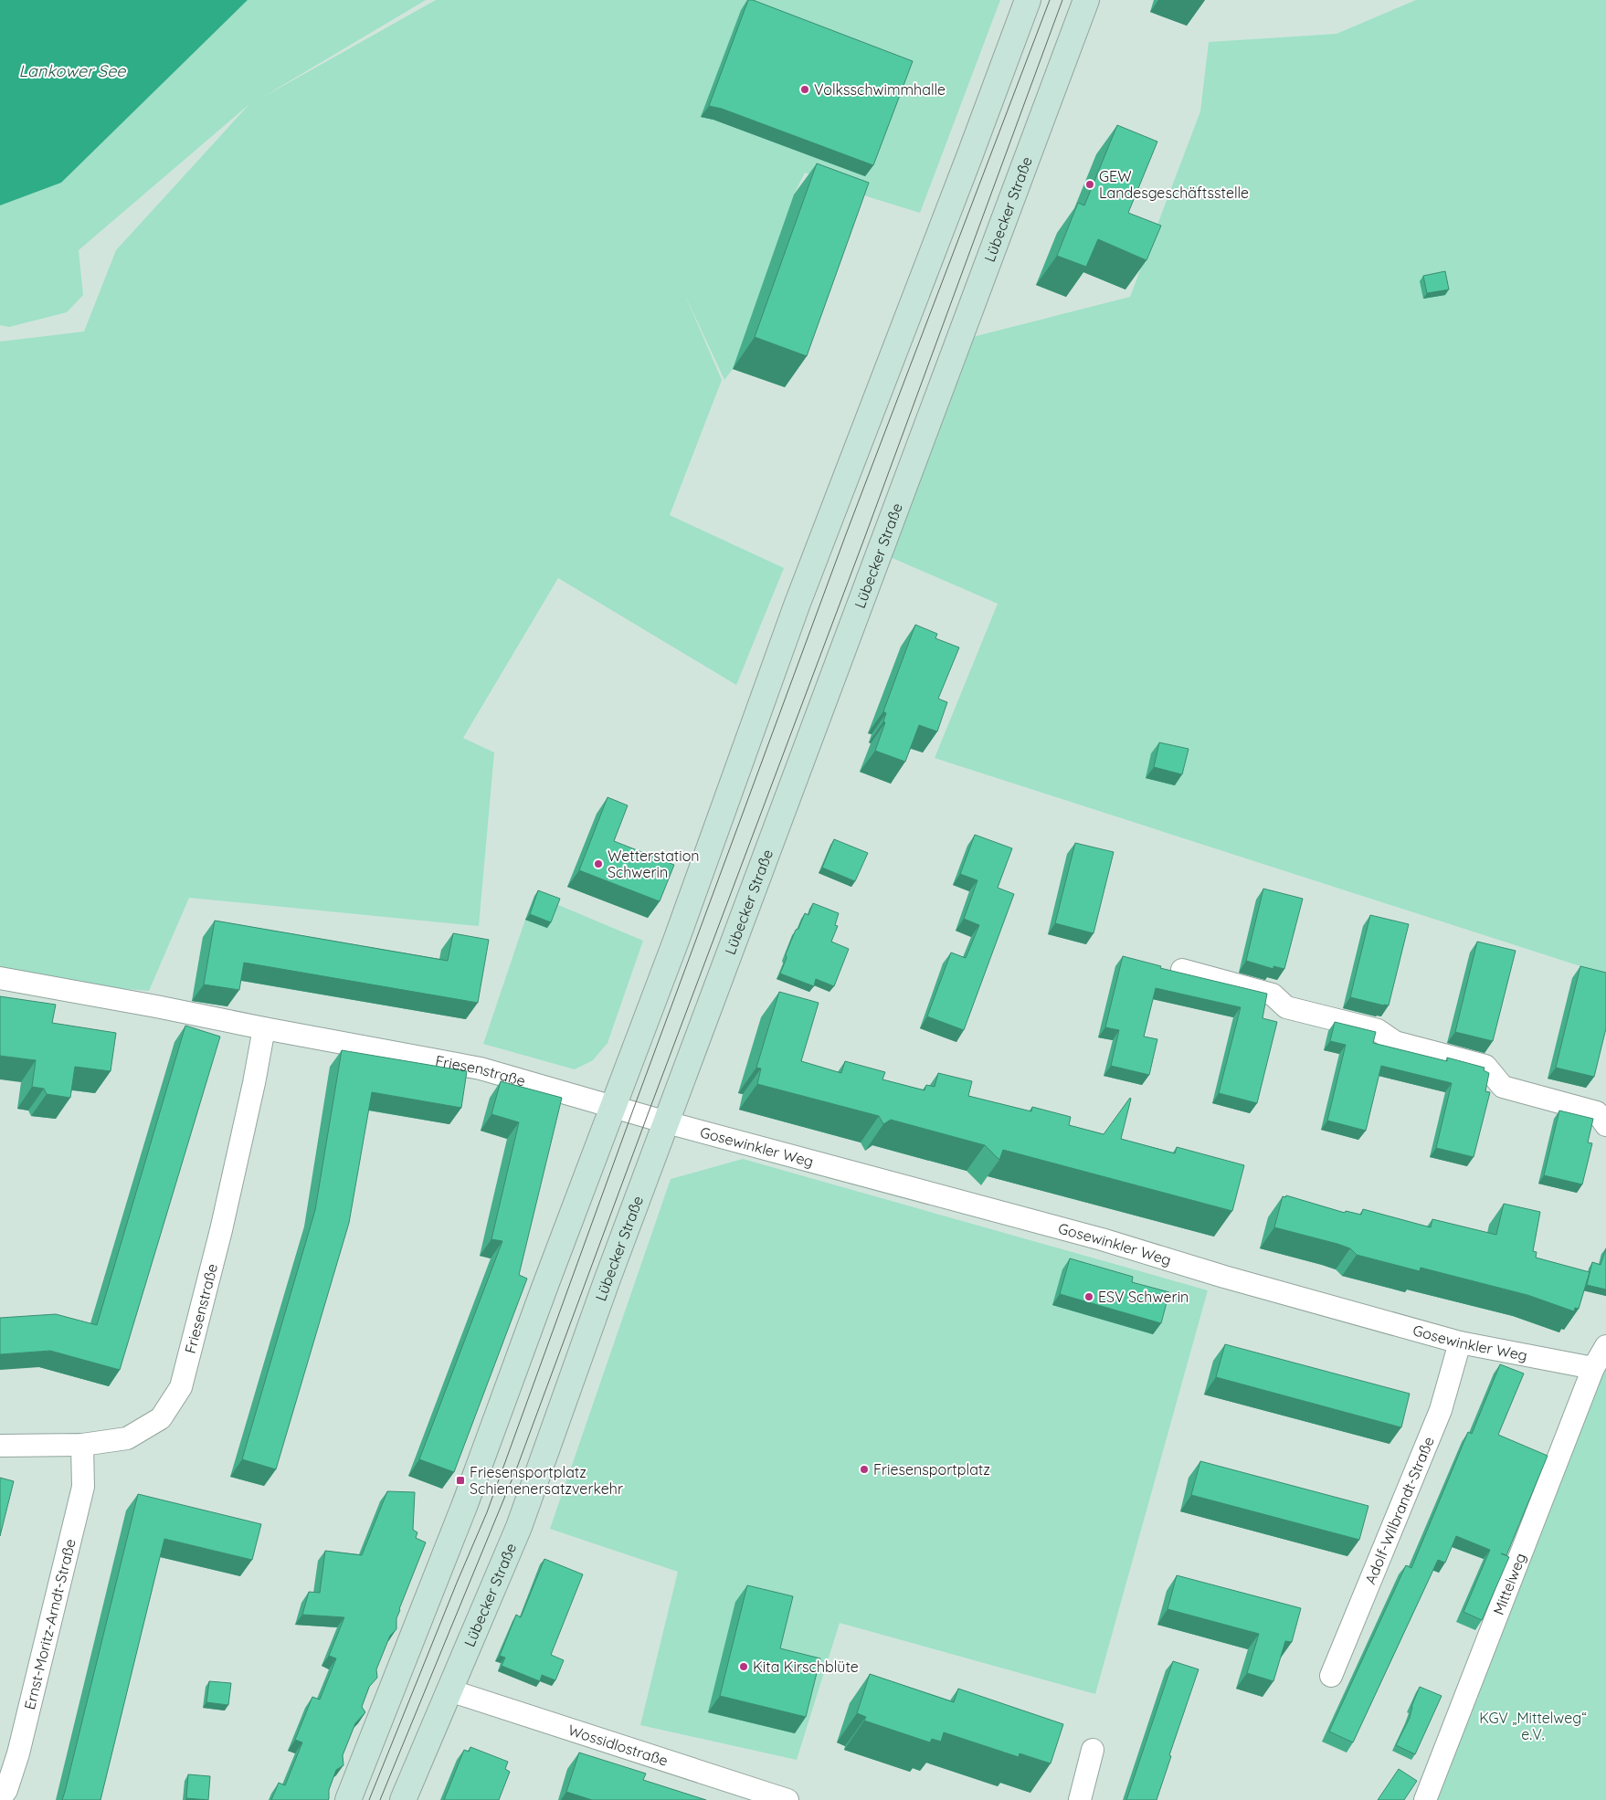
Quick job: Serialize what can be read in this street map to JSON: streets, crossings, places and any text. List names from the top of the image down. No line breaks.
{"streets":{"street":["Lübecker Straße","Friesenstraße","Gosewinkler Weg","Adolf-Wilbrandt-Straße","Mittelweg","Ernst-Moritz-Arndt-Straße","Wossidlostraße"]},"crossings":[["Lübecker Straße","Gosewinkler Weg"],["Lübecker Straße","Wossidlostraße"],["Friesenstraße","Gosewinkler Weg"],["Friesenstraße","Ernst-Moritz-Arndt-Straße"],["Gosewinkler Weg","Adolf-Wilbrandt-Straße"],["Gosewinkler Weg","Mittelweg"]],"water":["Lankower See"],"parks":["KGV „Mittelweg“ e.V."],"places":{"other":["Volksschwimmhalle","GEW Landesgeschäftsstelle","Wetterstation Schwerin","ESV Schwerin","Friesensportplatz","Kita Kirschblüte"],"transit":["Friesensportplatz Schienenersatzverkehr"]}}
